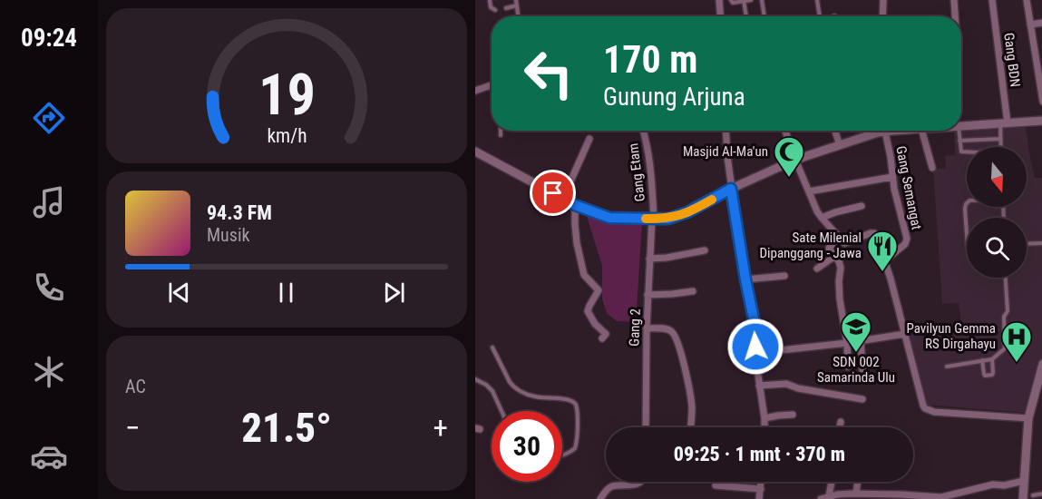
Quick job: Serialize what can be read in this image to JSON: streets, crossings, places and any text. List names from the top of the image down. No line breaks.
{"streets":{"street":["Gang BDN","Gang Etam","Gang Semangat","Gang 2"]},"crossings":[["Gang Etam","Gang 2"]],"places":{"mosque":["Masjid Al-Ma'un"],"restaurant":["Sate Milenial Dipanggang - Jawa"],"school or university":["SDN 002 Samarinda Ulu"],"hospital":["Pavilyun Gemma RS Dirgahayu"]},"north":"bottom","page":{"tabs":"09:24","turn":["170 m","Gunung Arjuna"],"song":["94.3 FM","Musik"],"tile":"AC","heat":["−","21.5°","+"],"limit":"30","trip":"09:25 · 1 mnt · 370 m","gauge":["19","km/h"]}}
